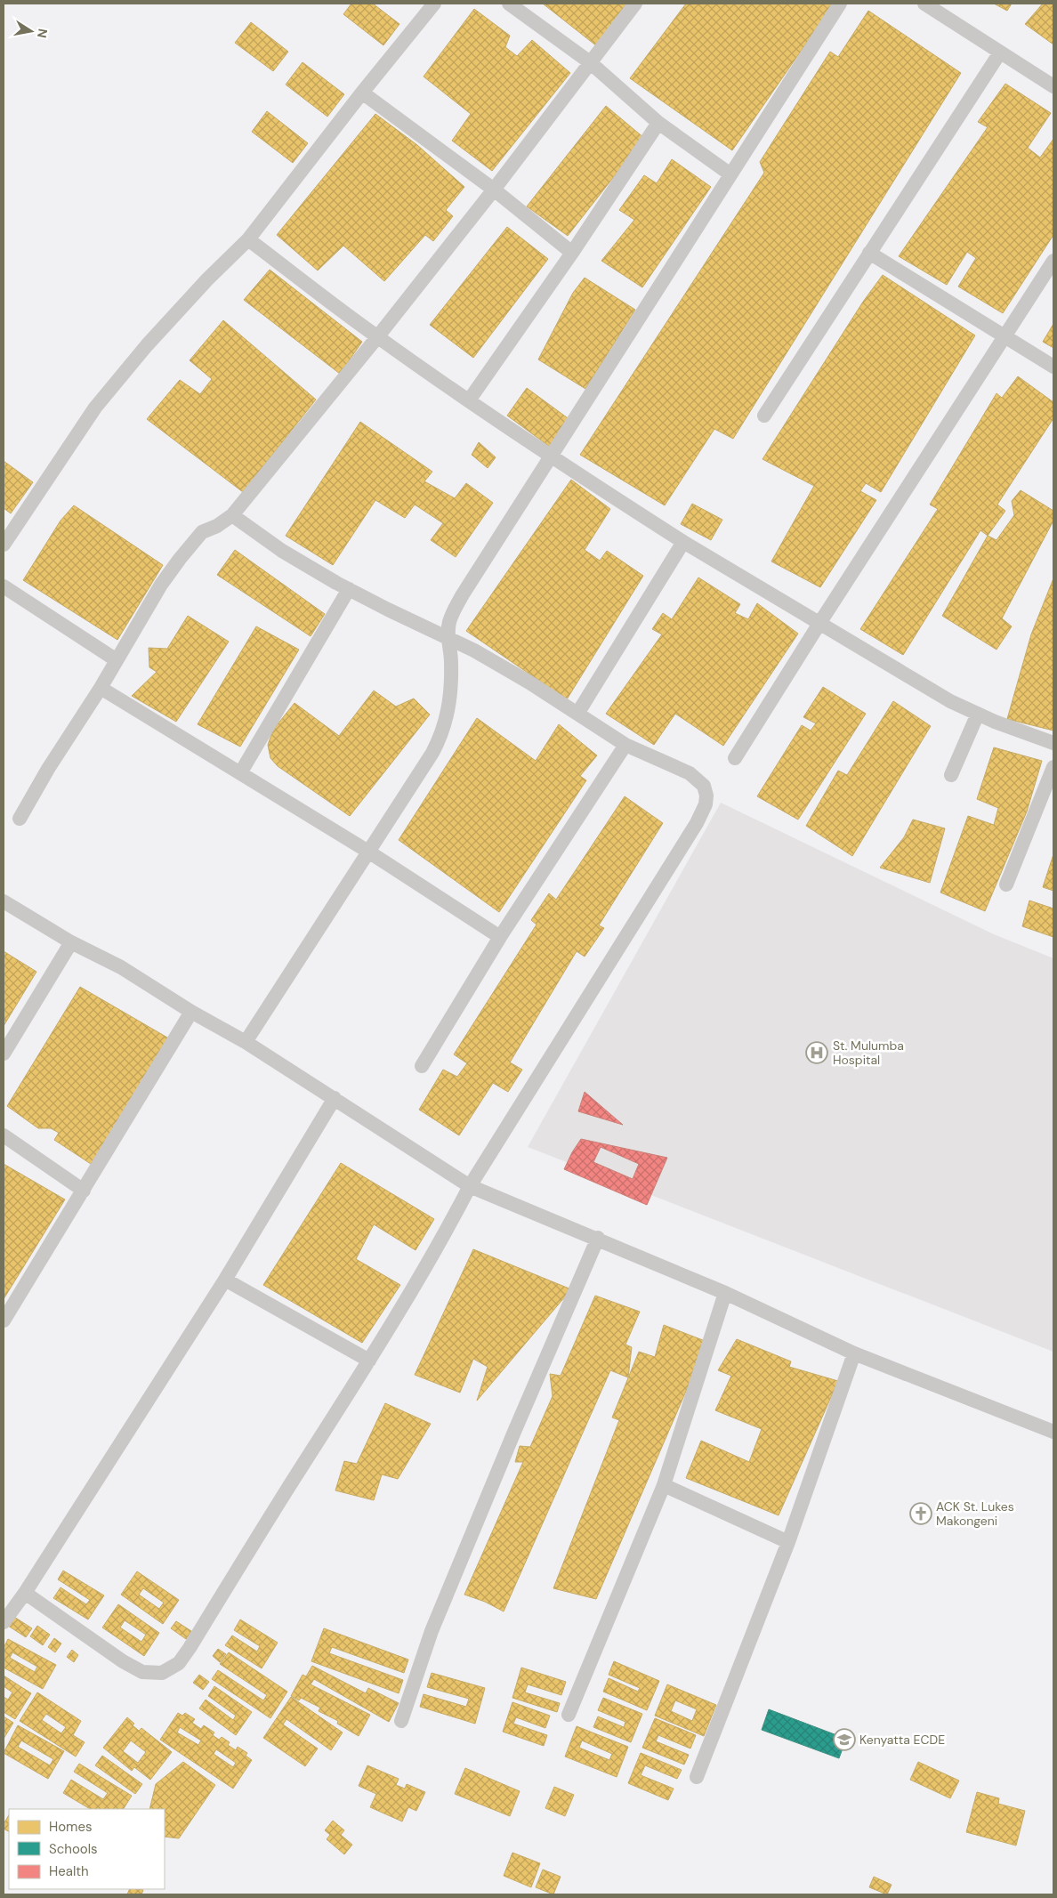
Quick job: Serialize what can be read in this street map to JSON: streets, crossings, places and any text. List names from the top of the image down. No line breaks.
{"places":{"hospital":["St. Mulumba Hospital"],"church":["ACK St. Lukes Makongeni"],"school or university":["Kenyatta ECDE"]},"legend":["Homes","Schools","Health"],"north":"right"}
